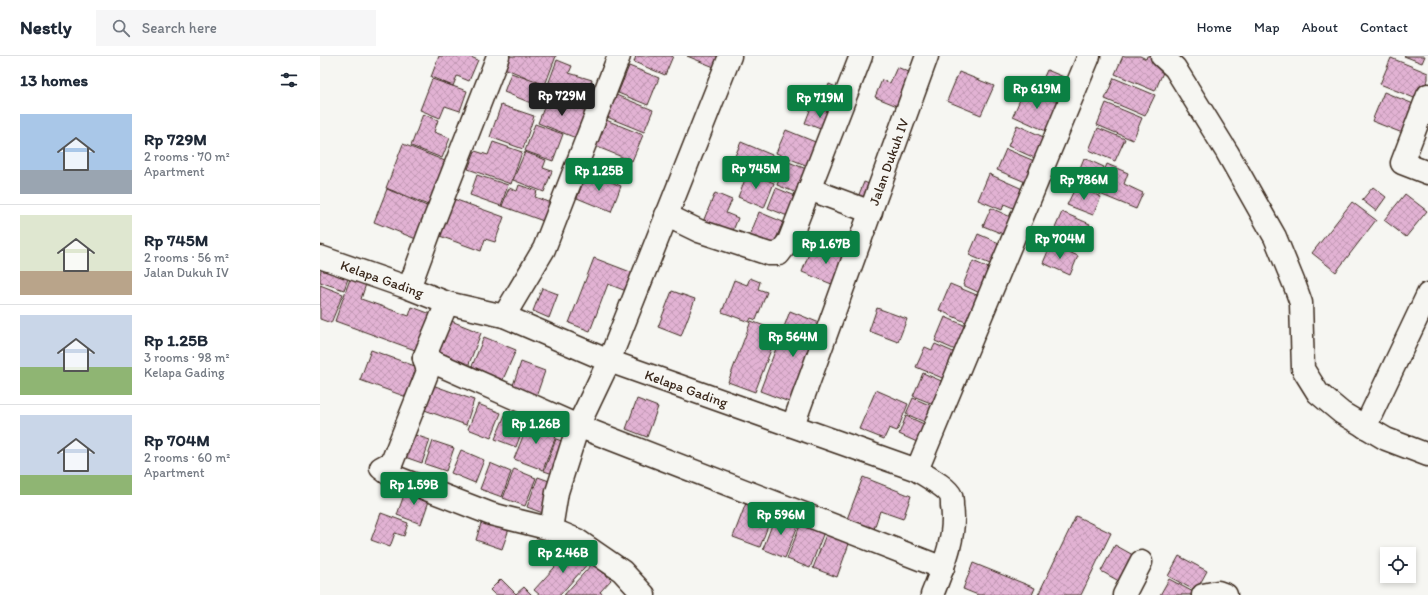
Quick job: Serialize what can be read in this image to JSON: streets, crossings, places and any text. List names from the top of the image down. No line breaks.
{"streets":{"street":["Jalan Dukuh IV","Kelapa Gading"]},"crossings":[["Jalan Dukuh IV","Kelapa Gading"]],"page":{"header":"Nestly","search":"Search here","nav":["Home","Map","About","Contact"],"heading":"13 homes","price":["Rp 619M","Rp 729M","Rp 719M","Rp 745M","Rp 1.25B","Rp 786M","Rp 704M","Rp 1.67B","Rp 564M","Rp 1.26B","Rp 1.59B","Rp 596M","Rp 2.46B"],"list":[{"name":"Rp 729M","note":"2 rooms · 70 m² · Apartment"},{"name":"Rp 745M","note":"2 rooms · 56 m² · Jalan Dukuh IV"},{"name":"Rp 1.25B","note":"3 rooms · 98 m² · Kelapa Gading"},{"name":"Rp 704M","note":"2 rooms · 60 m² · Apartment"}]}}
